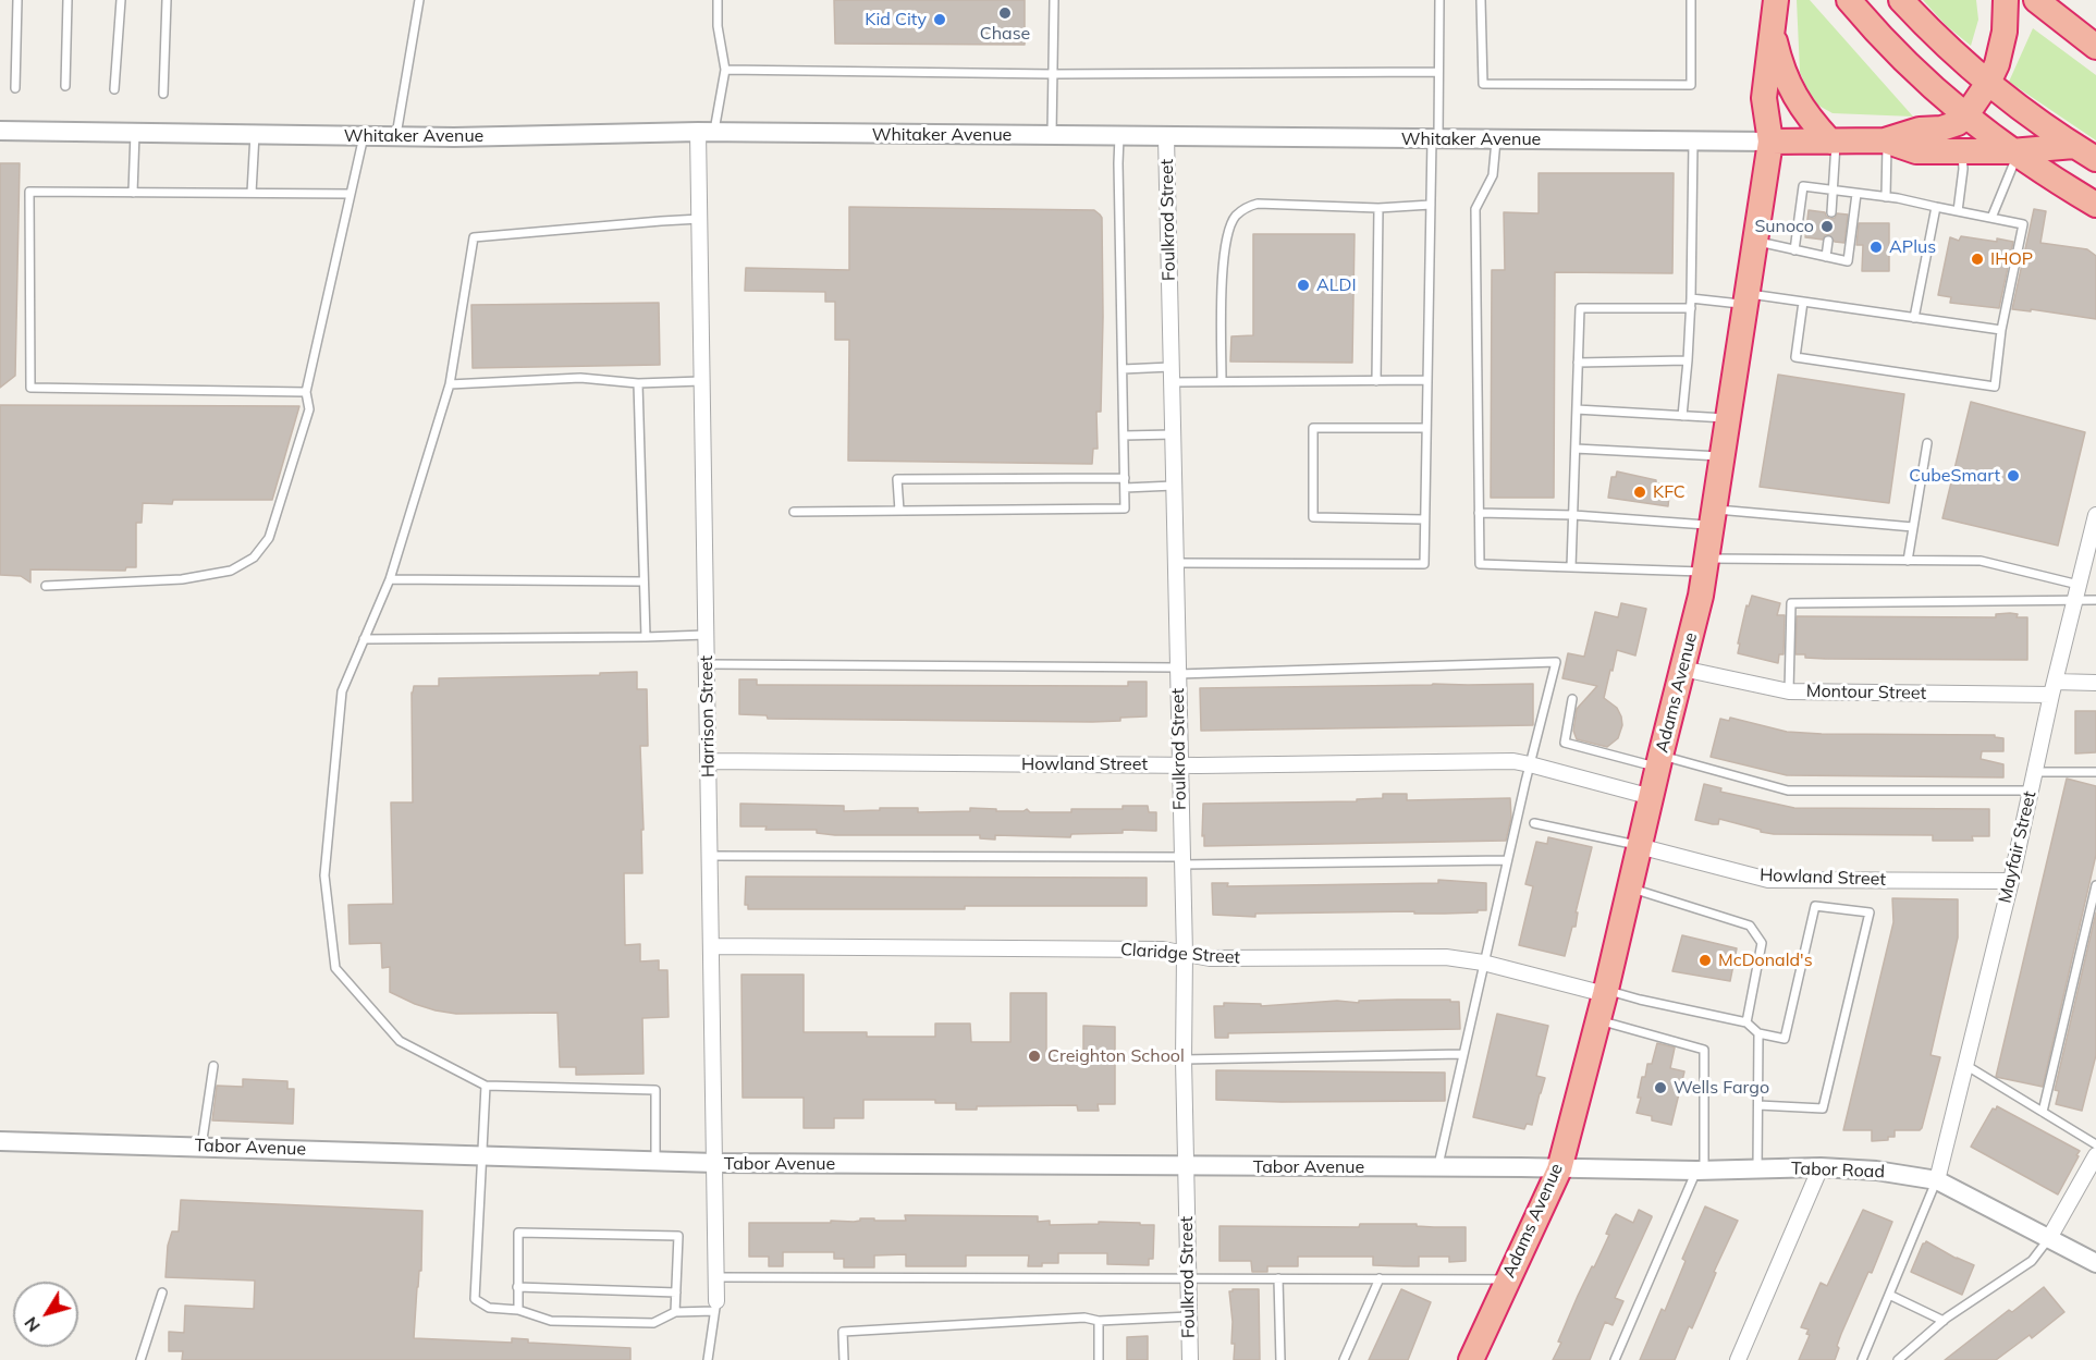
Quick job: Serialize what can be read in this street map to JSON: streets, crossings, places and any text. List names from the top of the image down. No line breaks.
{"streets":{"highway":["Whitaker Avenue","Adams Avenue"],"street":["Foulkrod Street","Montour Street","Harrison Street","Howland Street","Mayfair Street","Claridge Street","Tabor Avenue","Tabor Road"]},"crossings":[["Whitaker Avenue","Foulkrod Street"],["Whitaker Avenue","Adams Avenue"],["Whitaker Avenue","Harrison Street"],["Foulkrod Street","Howland Street"],["Foulkrod Street","Claridge Street"],["Foulkrod Street","Tabor Avenue"],["Adams Avenue","Montour Street"],["Adams Avenue","Howland Street"],["Adams Avenue","Claridge Street"],["Adams Avenue","Tabor Avenue"],["Adams Avenue","Tabor Road"],["Montour Street","Mayfair Street"],["Harrison Street","Howland Street"],["Harrison Street","Claridge Street"],["Harrison Street","Tabor Avenue"],["Howland Street","Mayfair Street"],["Mayfair Street","Tabor Road"],["Tabor Avenue","Tabor Road"]],"places":["Chase","Kid City","Sunoco","APlus","IHOP","ALDI","CubeSmart","KFC","McDonald's","Creighton School","Wells Fargo"],"north":"bottom left"}
